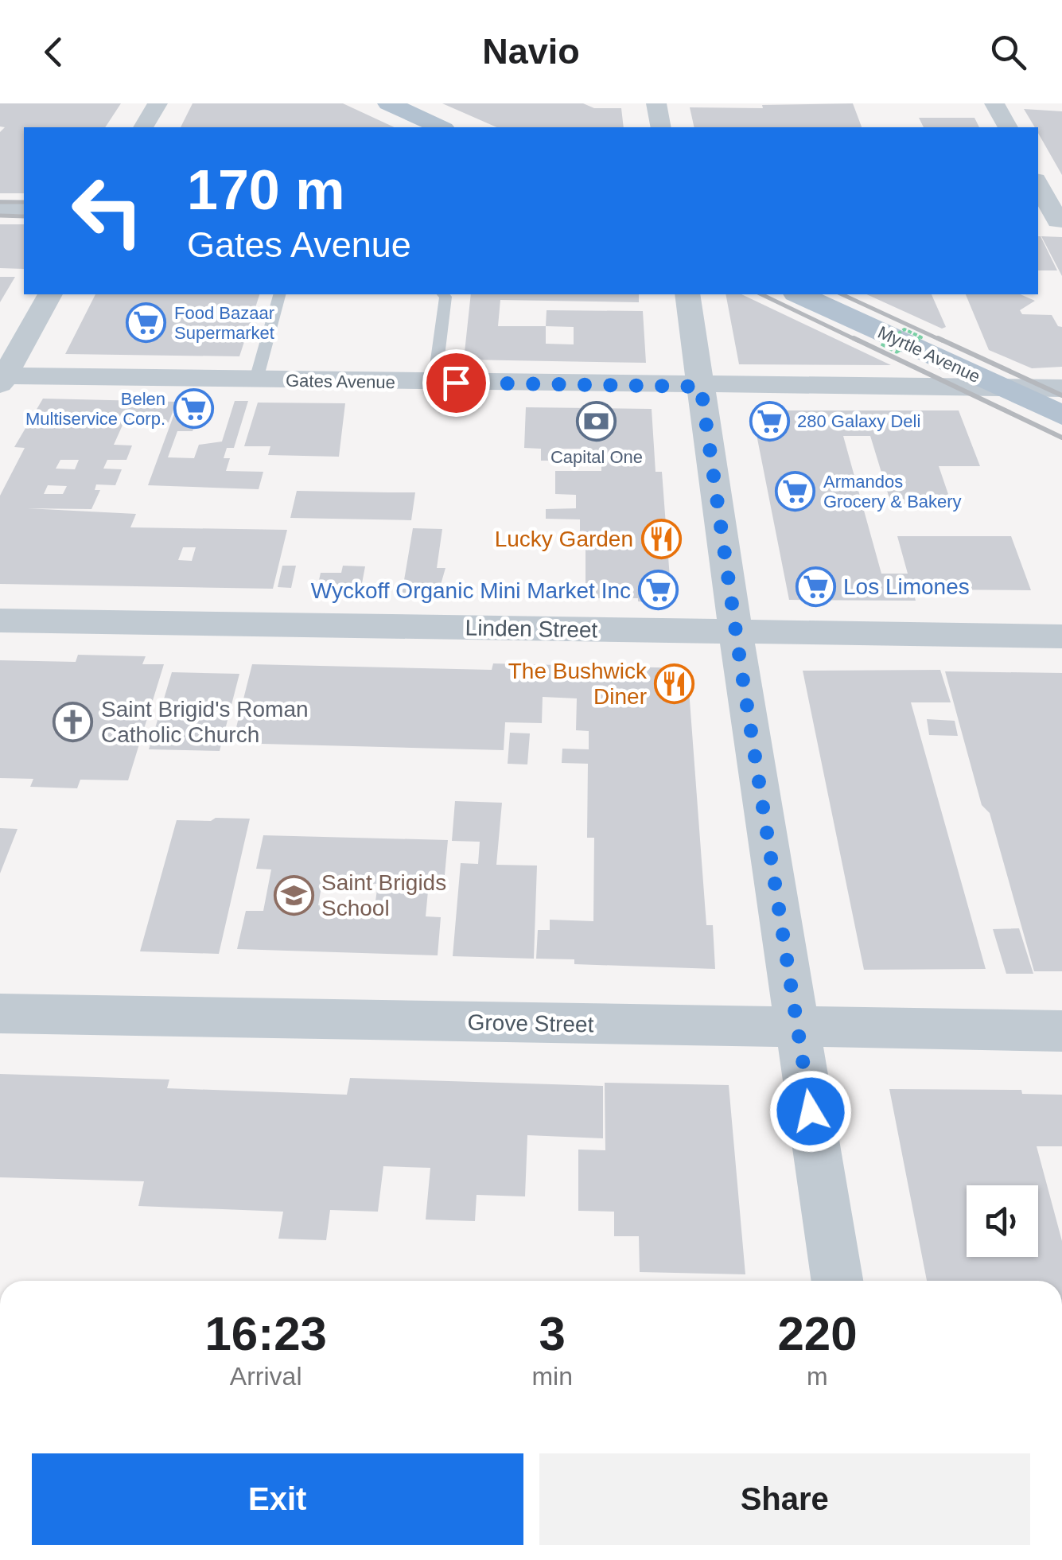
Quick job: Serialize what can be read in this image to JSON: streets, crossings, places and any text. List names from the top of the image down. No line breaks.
{"streets":{"main road":["Myrtle Avenue"],"street":["Gates Avenue","Linden Street","Grove Street"]},"crossings":[["Myrtle Avenue","Gates Avenue"]],"places":{"supermarket":["Food Bazaar Supermarket","Belen Multiservice Corp.","280 Galaxy Deli","Armandos Grocery & Bakery","Los Limones","Wyckoff Organic Mini Market Inc"],"bank":["Capital One"],"restaurant":["Lucky Garden","The Bushwick Diner"],"church":["Saint Brigid's Roman Catholic Church"],"school or university":["Saint Brigids School"]},"page":{"header":"Navio","turn":["170 m","Gates Avenue"],"eta":["16:23","Arrival","3","min","220","m"],"buttons":["Exit","Share"]}}
